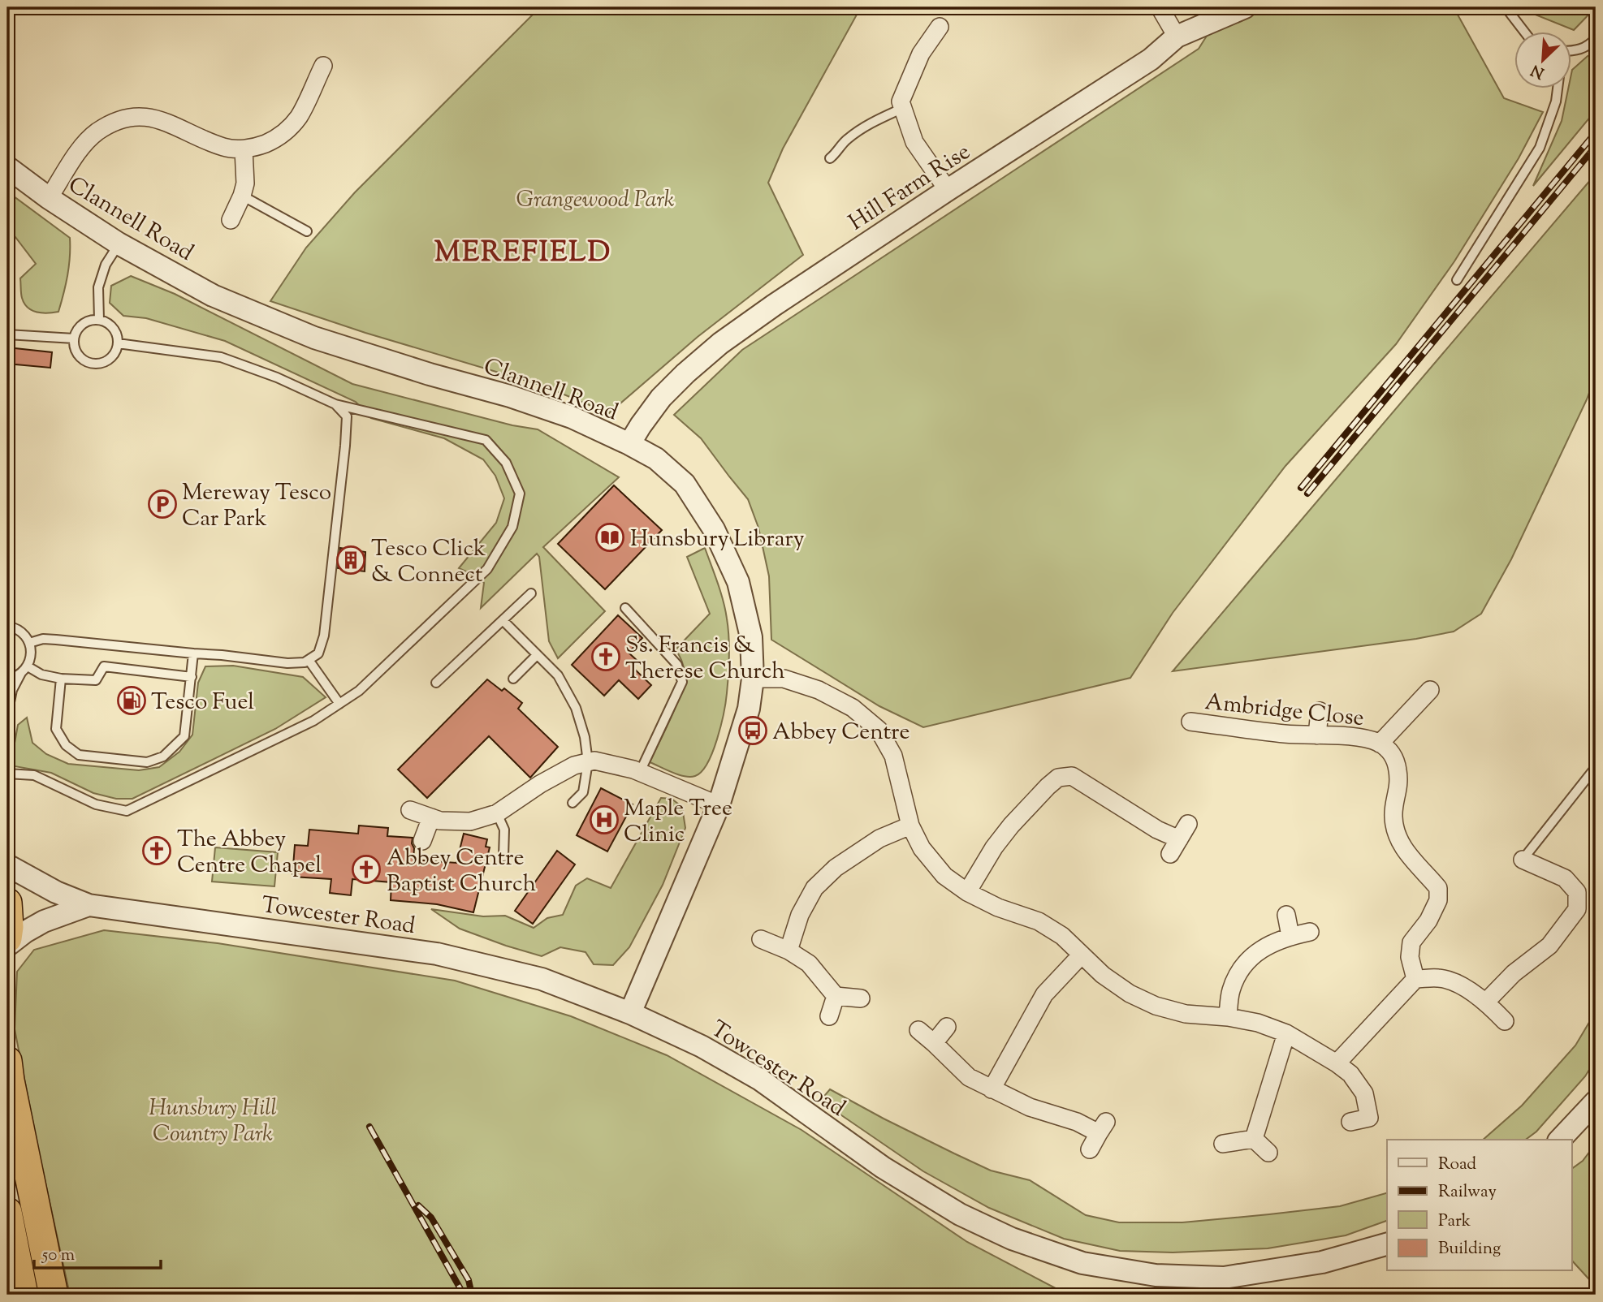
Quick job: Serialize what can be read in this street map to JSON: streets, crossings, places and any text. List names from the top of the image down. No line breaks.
{"streets":{"street":["Hill Farm Rise","Clannell Road","Ambridge Close","Towcester Road"]},"crossings":[["Hill Farm Rise","Clannell Road"],["Clannell Road","Towcester Road"]],"districts":["MEREFIELD"],"parks":["Grangewood Park","Hunsbury Hill Country Park"],"places":{"parking":["Mereway Tesco Car Park"],"library":["Hunsbury Library"],"building":["Tesco Click & Connect"],"church":["Ss. Francis & Therese Church","The Abbey Centre Chapel","Abbey Centre Baptist Church"],"fuel station":["Tesco Fuel"],"bus stop":["Abbey Centre"],"hospital":["Maple Tree Clinic"]},"legend":["Road","Railway","Park","Building"],"scale_bar":"50 m","north":"bottom left"}
